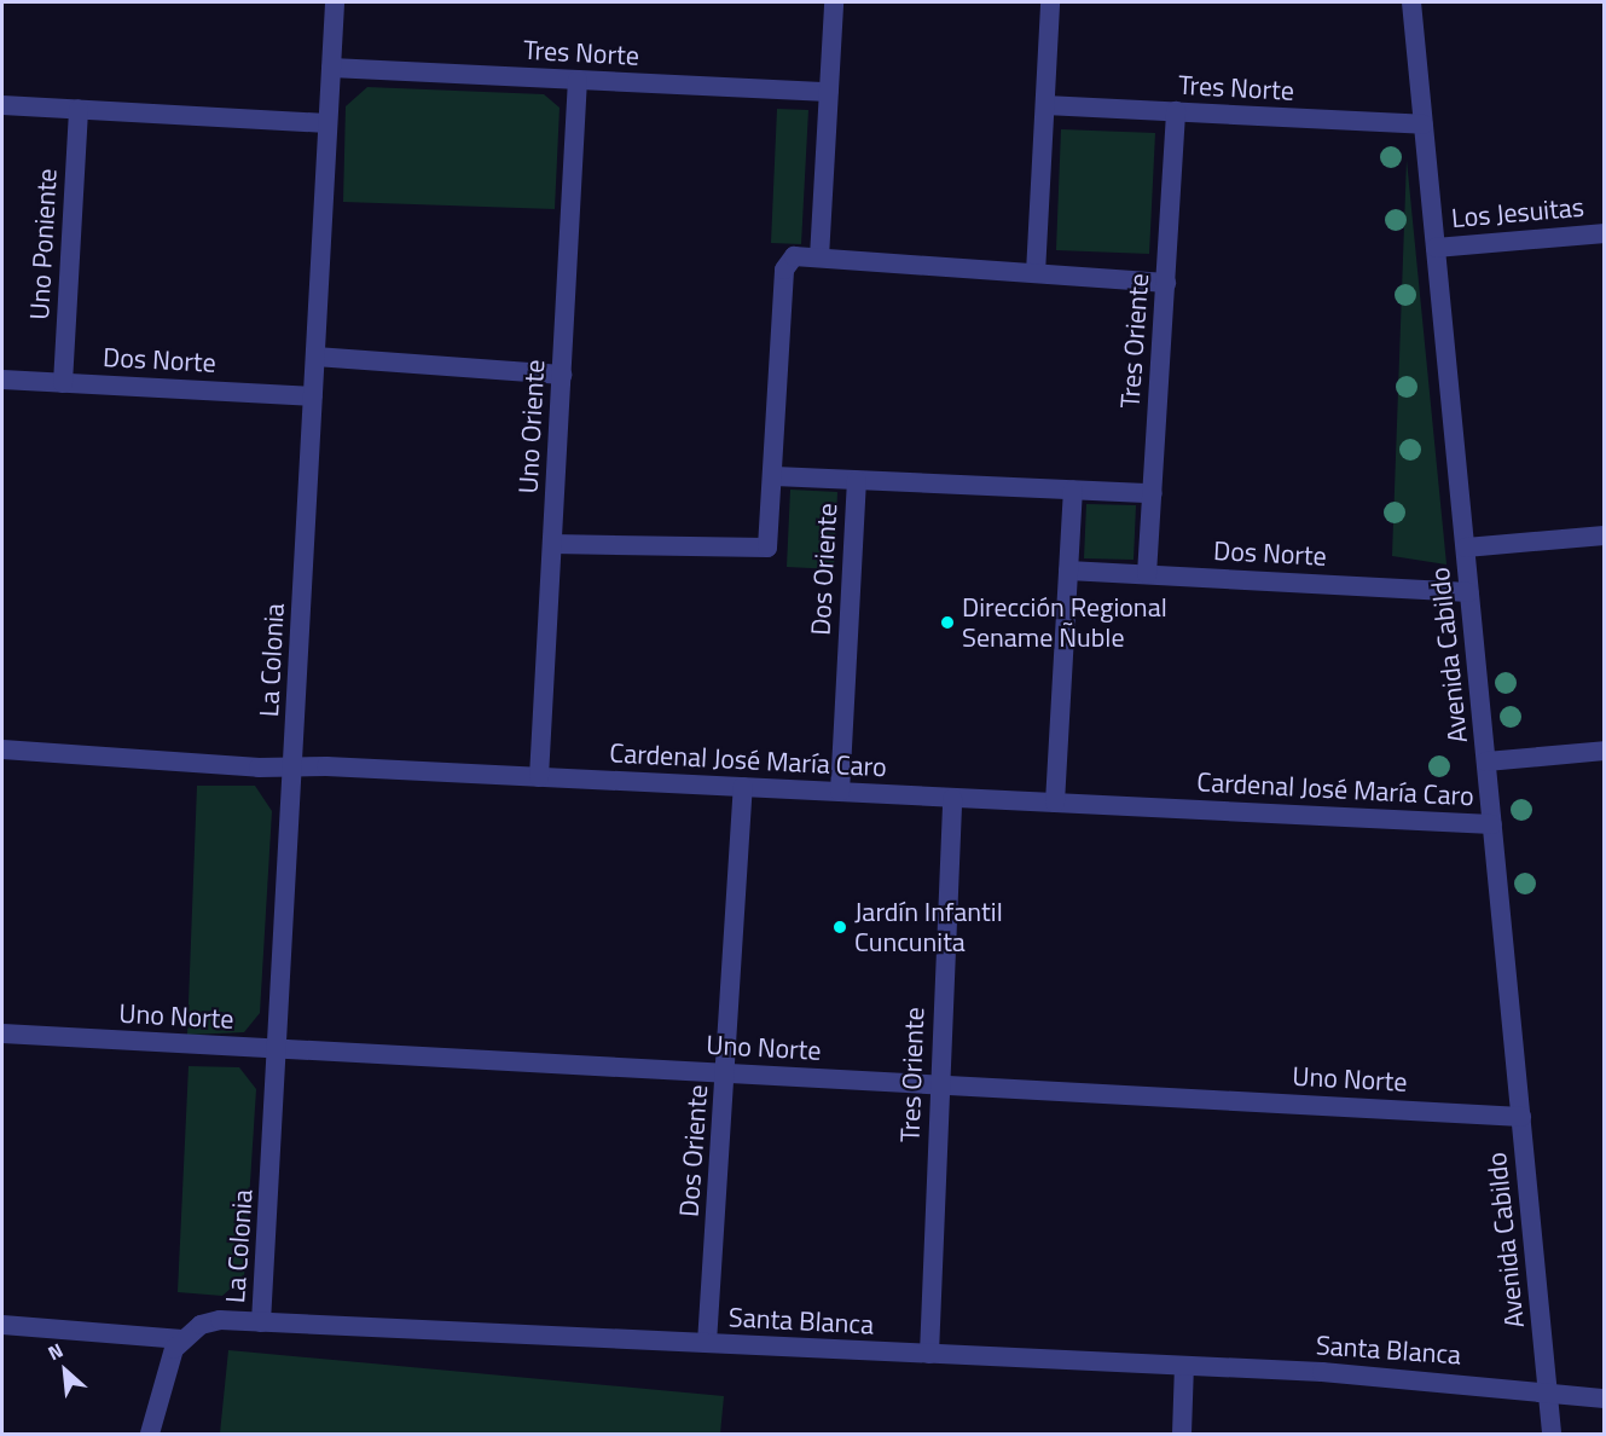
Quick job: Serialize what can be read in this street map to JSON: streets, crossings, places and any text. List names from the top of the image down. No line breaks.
{"streets":{"street":["Tres Norte","Los Jesuitas","Uno Poniente","Tres Oriente","Dos Norte","Uno Oriente","Dos Oriente","Avenida Cabildo","La Colonia","Cardenal José María Caro","Uno Norte","Santa Blanca"]},"crossings":[["Tres Norte","Tres Oriente"],["Tres Norte","Uno Oriente"],["Tres Norte","Avenida Cabildo"],["Tres Norte","La Colonia"],["Los Jesuitas","Avenida Cabildo"],["Uno Poniente","Dos Norte"],["Tres Oriente","Dos Norte"],["Tres Oriente","Cardenal José María Caro"],["Tres Oriente","Uno Norte"],["Tres Oriente","Santa Blanca"],["Dos Norte","Avenida Cabildo"],["Dos Norte","La Colonia"],["Uno Oriente","Dos Oriente"],["Uno Oriente","Cardenal José María Caro"],["Dos Oriente","Cardenal José María Caro"],["Dos Oriente","Uno Norte"],["Dos Oriente","Santa Blanca"],["Avenida Cabildo","Cardenal José María Caro"],["Avenida Cabildo","Uno Norte"],["Avenida Cabildo","Santa Blanca"],["La Colonia","Cardenal José María Caro"],["La Colonia","Uno Norte"],["La Colonia","Santa Blanca"]],"places":["Dirección Regional Sename Ñuble","Jardín Infantil Cuncunita"],"north":"top left"}
